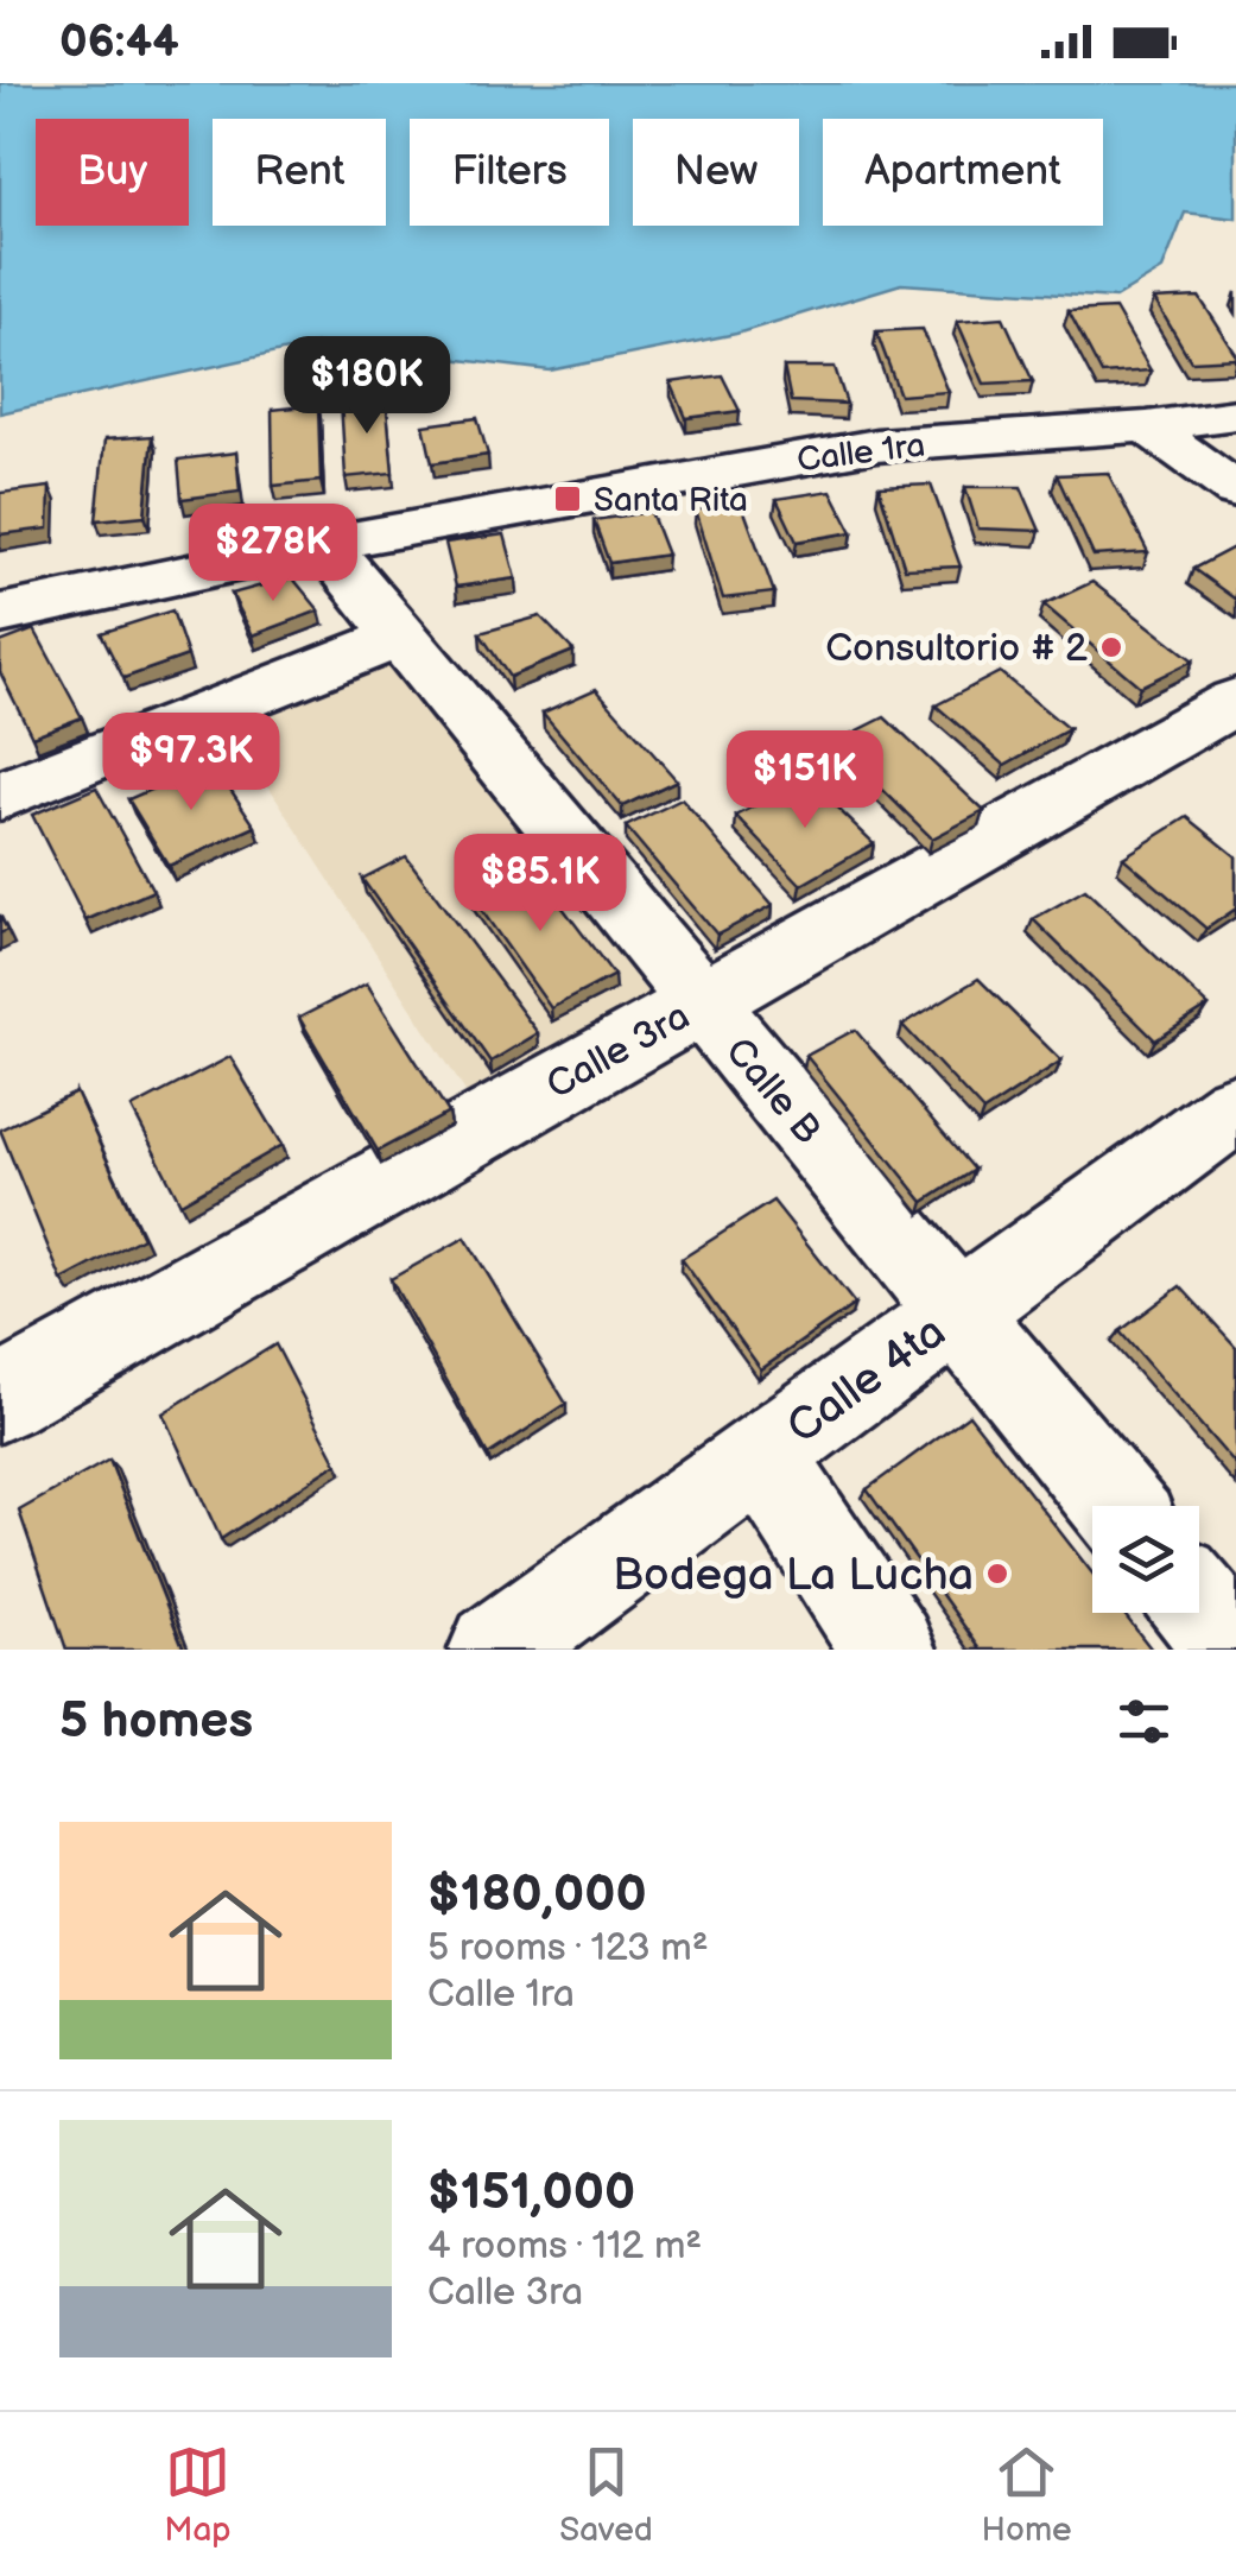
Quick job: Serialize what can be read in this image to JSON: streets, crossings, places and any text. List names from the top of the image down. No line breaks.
{"streets":{"street":["Calle 1ra","Calle 3ra","Calle B","Calle 4ta"]},"crossings":[["Calle 1ra","Calle B"],["Calle 3ra","Calle B"],["Calle B","Calle 4ta"]],"places":{"transit":["Santa Rita"],"other":["Consultorio # 2","Bodega La Lucha"]},"page":{"status":"06:44","chip":["Buy","Rent","Filters","New","Apartment"],"price":["$180K","$278K","$97.3K","$151K","$85.1K"],"heading":"5 homes","list":[{"name":"$180,000","note":"5 rooms · 123 m² · Calle 1ra"},{"name":"$151,000","note":"4 rooms · 112 m² · Calle 3ra"}],"tabs":["Map","Saved","Home"]}}
